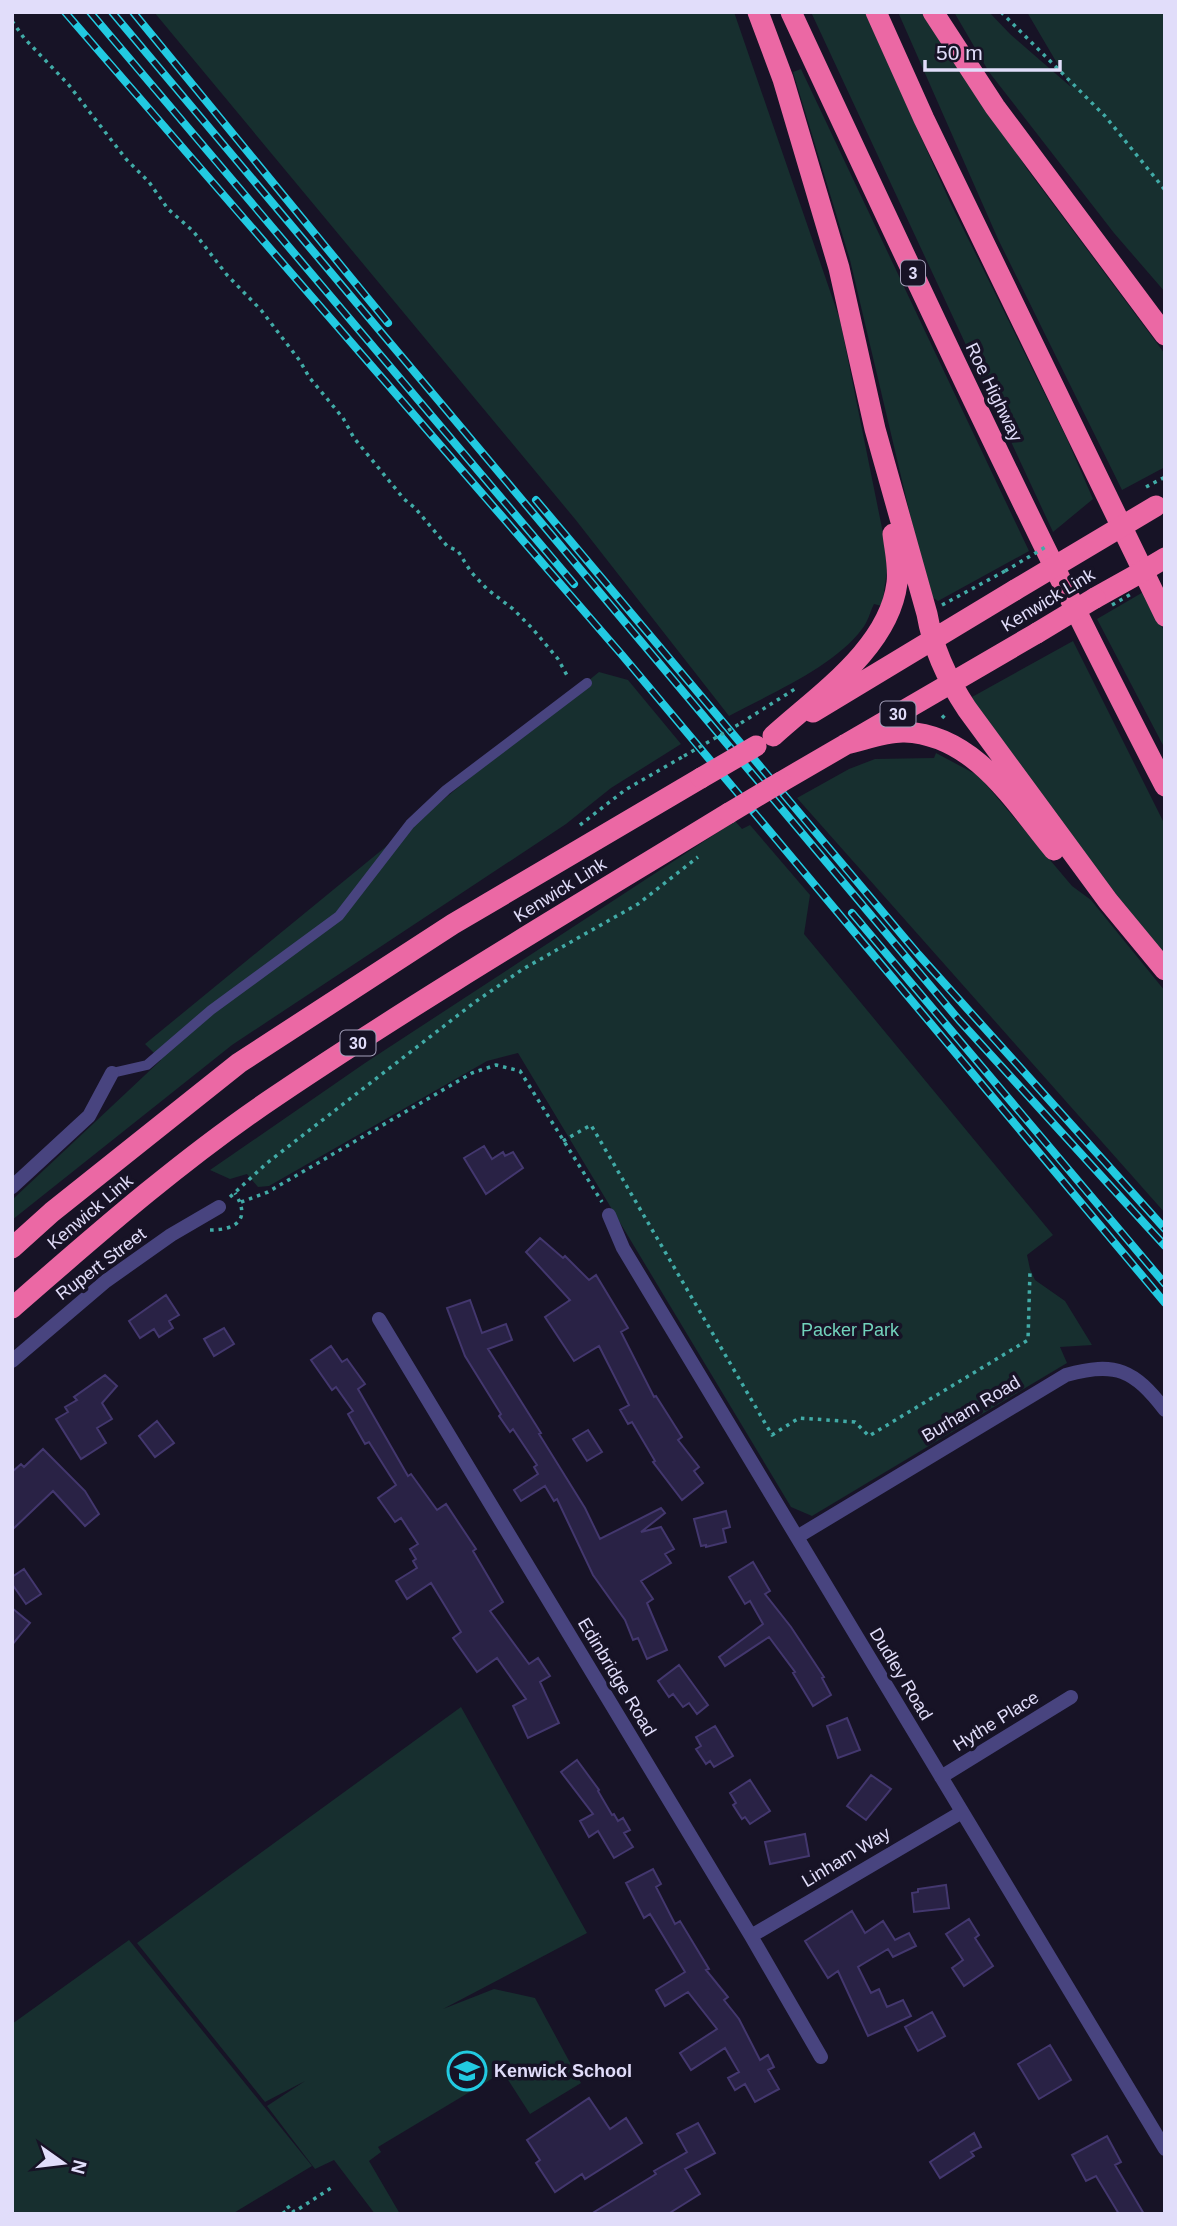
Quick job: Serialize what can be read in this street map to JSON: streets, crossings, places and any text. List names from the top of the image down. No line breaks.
{"streets":{"highway":["3","Roe Highway","Kenwick Link","30"],"street":["Rupert Street","Burham Road","Dudley Road","Edinbridge Road","Hythe Place","Linham Way"]},"crossings":[["Burham Road","Dudley Road"],["Dudley Road","Hythe Place"],["Dudley Road","Linham Way"],["Edinbridge Road","Linham Way"]],"parks":["Packer Park"],"places":{"school or university":["Kenwick School"]},"scale_bar":"50 m","north":"right"}
